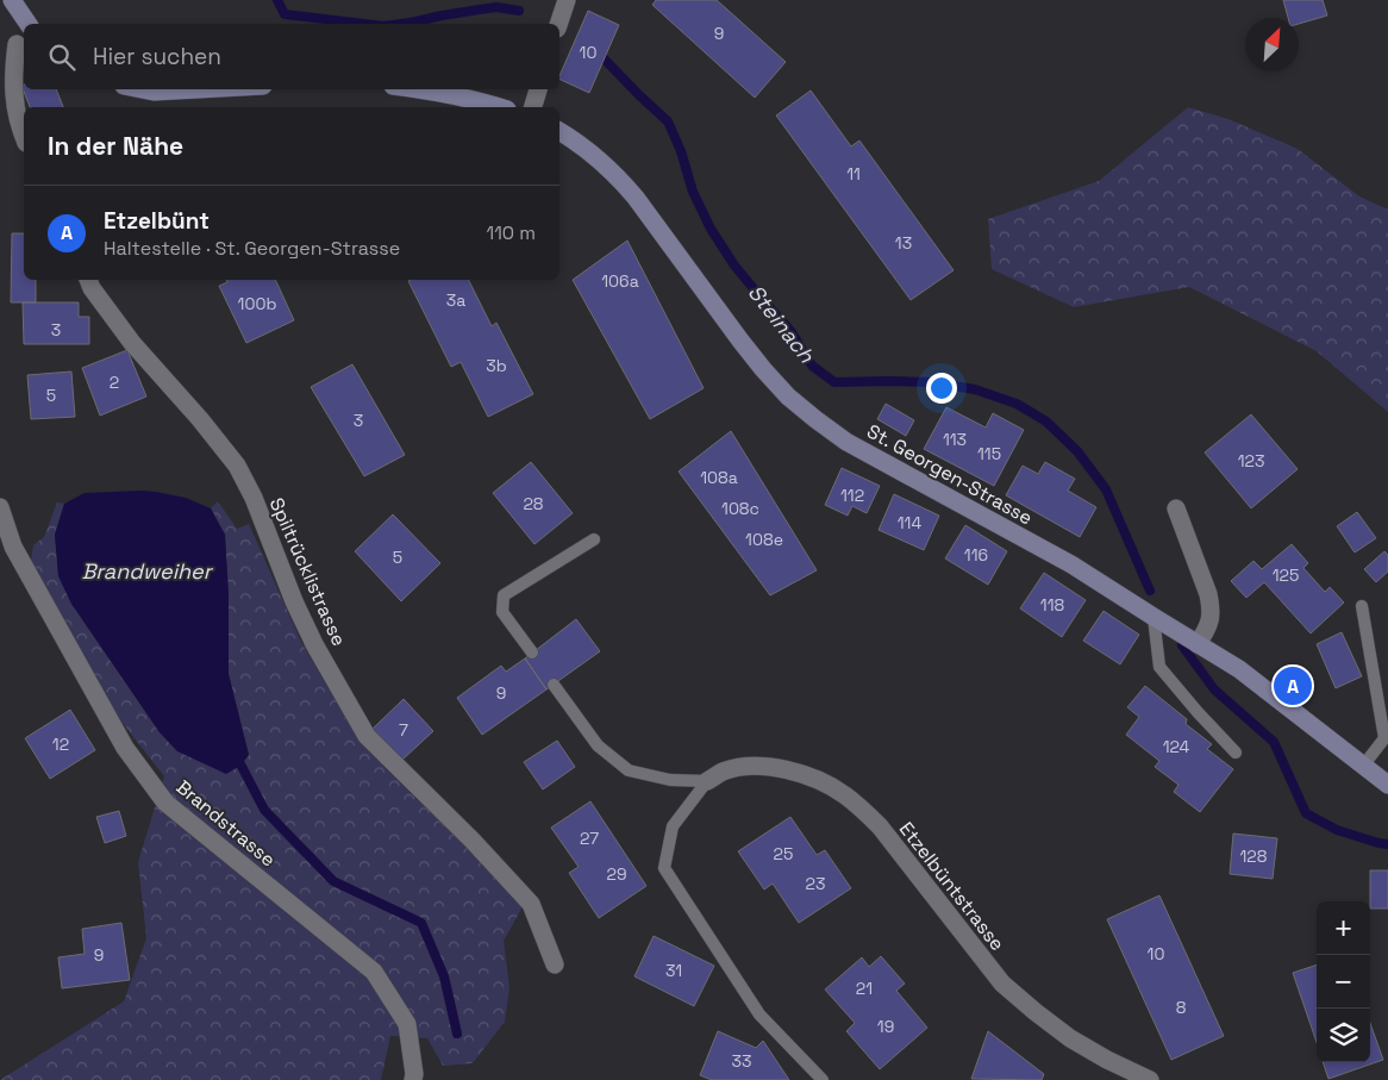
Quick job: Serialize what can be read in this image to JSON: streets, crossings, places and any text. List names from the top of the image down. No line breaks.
{"streets":{"street":["St. Georgen-Strasse","Spiltrücklistrasse","Brandstrasse","Etzelbüntstrasse"]},"water":["Steinach","Brandweiher"],"house_numbers":["9","10","11","13","106a","3a","100b","3","3b","2","5","3","113","115","123","108a","112","28","108c","114","108e","116","5","125","118","9","7","12","124","27","25","128","29","23","10","9","31","21","8","19","33"],"north":"top right","page":{"search":"Hier suchen","heading":"In der Nähe","list":[{"mark":"A","name":"Etzelbünt","note":"Haltestelle · St. Georgen-Strasse","value":"110 m"}],"pins":"A","map_buttons":["+","−"]}}
